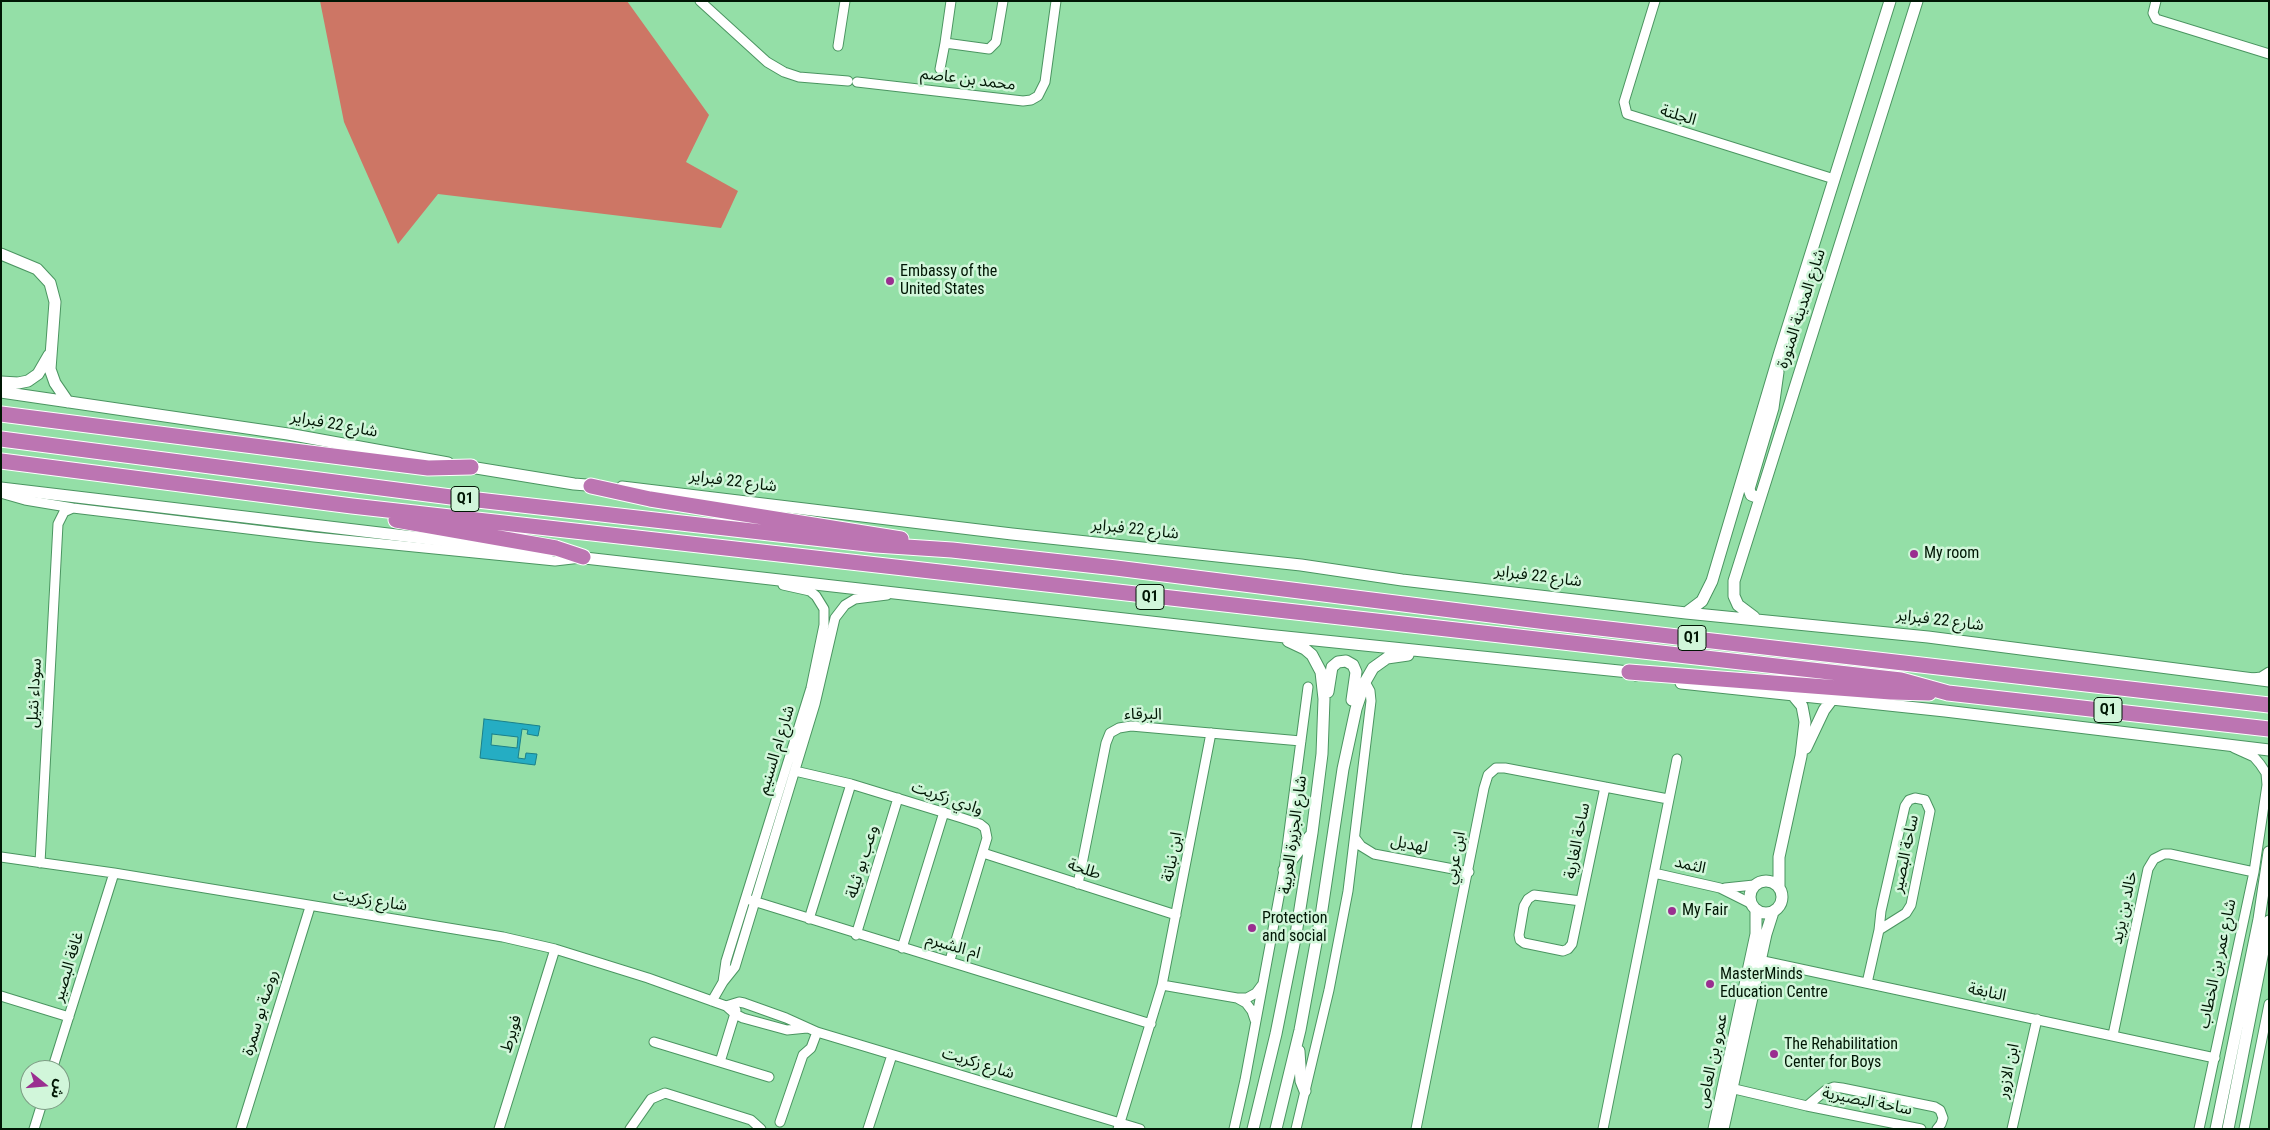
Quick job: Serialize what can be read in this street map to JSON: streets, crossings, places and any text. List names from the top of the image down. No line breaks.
{"streets":{"highway":["Q1"],"main road":["شارع المدينة المنورة","شارع 22 فبراير","شارع الجزيرة العربية","شارع عمر بن الخطاب","عمرو بن العاص"],"street":["محمد بن عاصم","الجلتة","سوداء نثيل","البرقاء","شارع ام السنيم","وادي زكريت","ساحة الغارية","لهديل","ساحة البصير","ابن نباتة","ابن عربي","وعب بو ثيلة","الثمد","طلحة","شارع زكريت","خالد بن يزيد","ام الشبرم","غافة البصير","النابغة","روضة بو سمرة","فويرط","ابن الازور","ساحة البصيرية"]},"crossings":[["الجلتة","شارع المدينة المنورة"],["شارع المدينة المنورة","شارع 22 فبراير"],["سوداء نثيل","شارع زكريت"],["البرقاء","شارع الجزيرة العربية"],["البرقاء","ابن نباتة"],["البرقاء","طلحة"],["شارع ام السنيم","وادي زكريت"],["شارع ام السنيم","شارع زكريت"],["شارع ام السنيم","ام الشبرم"],["وادي زكريت","وعب بو ثيلة"],["وادي زكريت","طلحة"],["وادي زكريت","ام الشبرم"],["ساحة الغارية","ابن عربي"],["لهديل","ابن عربي"],["ساحة البصير","النابغة"],["ابن نباتة","طلحة"],["ابن نباتة","شارع زكريت"],["ابن نباتة","ام الشبرم"],["وعب بو ثيلة","ام الشبرم"],["الثمد","عمرو بن العاص"],["شارع زكريت","غافة البصير"],["شارع زكريت","روضة بو سمرة"],["شارع زكريت","فويرط"],["خالد بن يزيد","شارع عمر بن الخطاب"],["خالد بن يزيد","النابغة"],["شارع عمر بن الخطاب","النابغة"],["النابغة","عمرو بن العاص"],["النابغة","ابن الازور"],["عمرو بن العاص","ساحة البصيرية"]],"places":["Embassy of the United States","My room","My Fair","Protection and social","MasterMinds Education Centre","The Rehabilitation Center for Boys"],"north":"right"}
